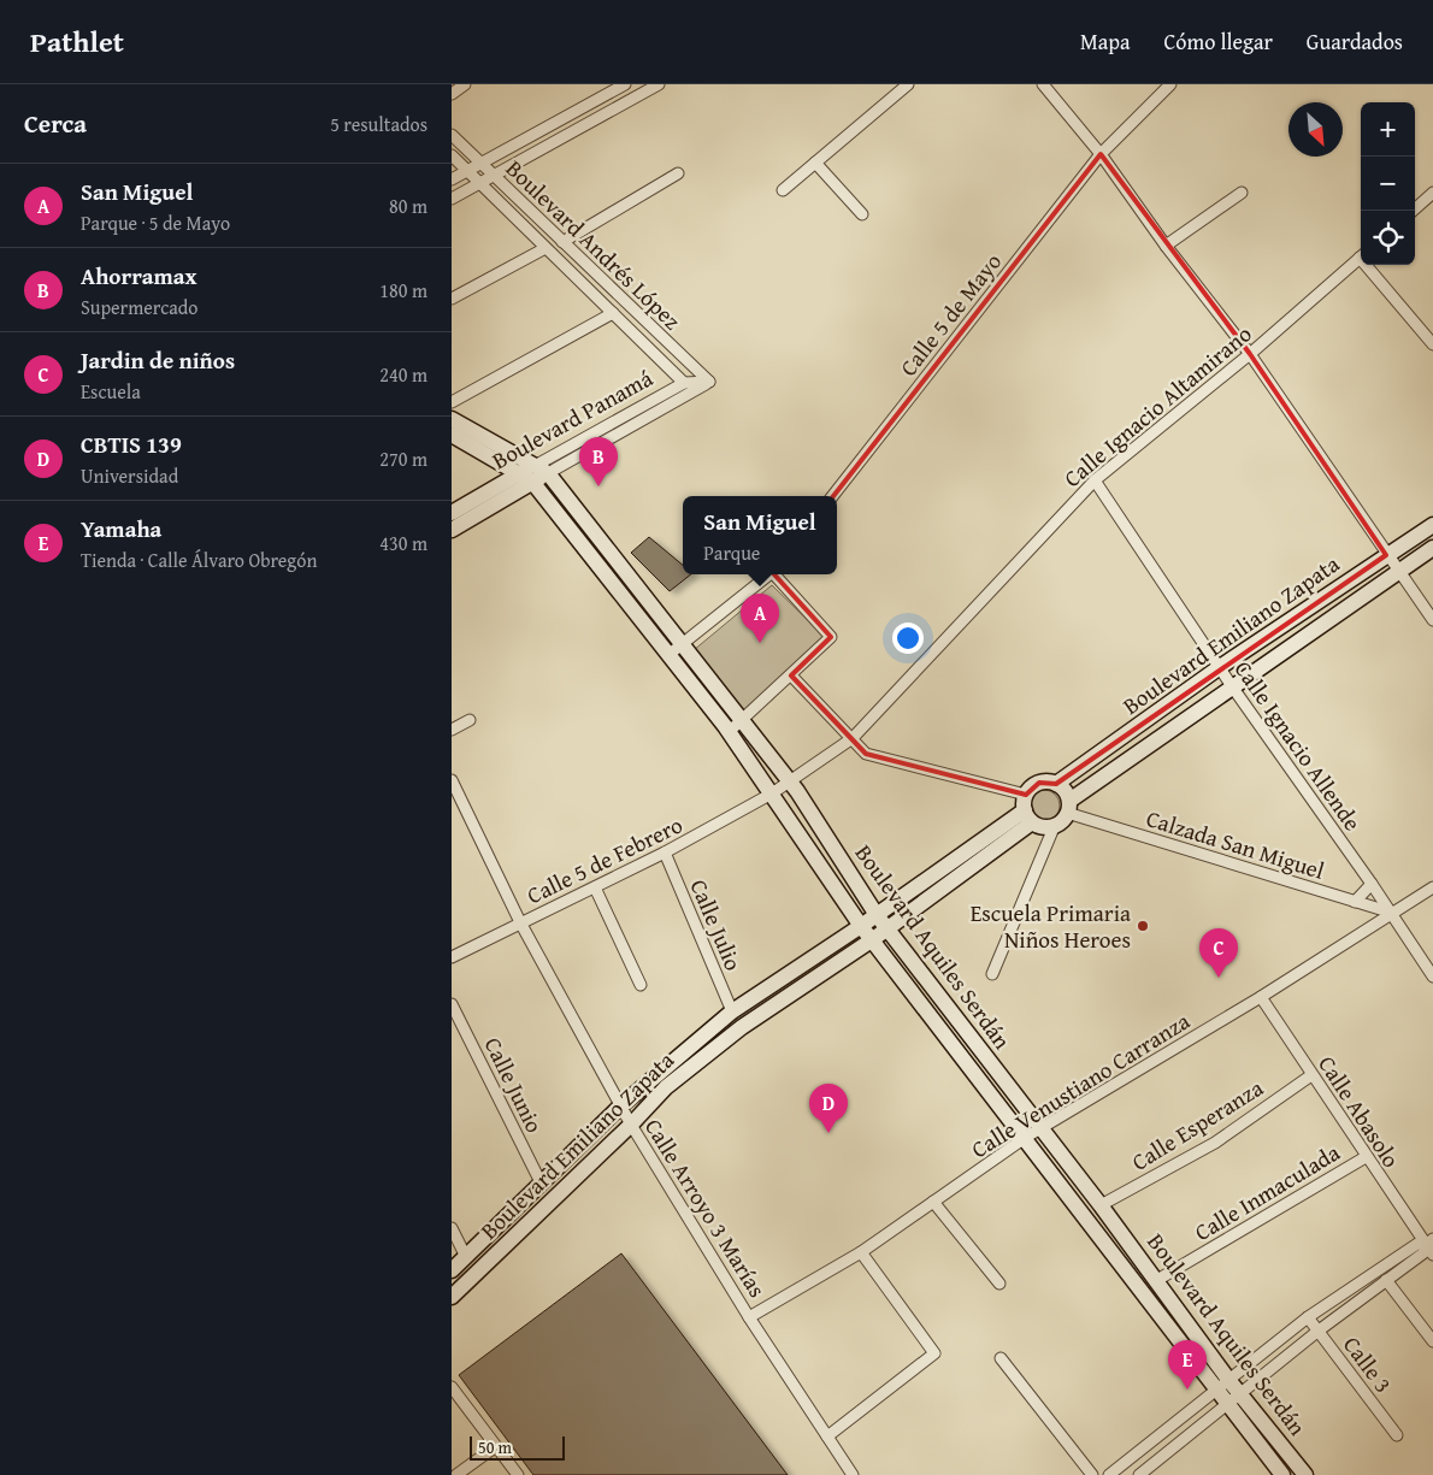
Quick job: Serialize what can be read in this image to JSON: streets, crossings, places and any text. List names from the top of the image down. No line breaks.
{"streets":{"street":["Boulevard Andrés López","Calle 5 de Mayo","Calle Ignacio Altamirano","Boulevard Panamá","Boulevard Emiliano Zapata","Calle Ignacio Allende","Calzada San Miguel","Calle 5 de Febrero","Calle Julio","Boulevard Aquiles Serdán","Calle Junio","Calle Venustiano Carranza","Calle Abasolo","Calle Esperanza","Calle Inmaculada","Calle Arroyo 3 Marías","Calle 3"]},"crossings":[["Boulevard Andrés López","Boulevard Panamá"],["Calle Ignacio Altamirano","Calle Ignacio Allende"],["Calle Ignacio Altamirano","Calle 5 de Febrero"],["Calle Ignacio Altamirano","Boulevard Aquiles Serdán"],["Boulevard Panamá","Boulevard Aquiles Serdán"],["Boulevard Emiliano Zapata","Calle Ignacio Allende"],["Boulevard Emiliano Zapata","Calzada San Miguel"],["Boulevard Emiliano Zapata","Calle Julio"],["Boulevard Emiliano Zapata","Boulevard Aquiles Serdán"],["Boulevard Emiliano Zapata","Calle Junio"],["Boulevard Emiliano Zapata","Calle Arroyo 3 Marías"],["Calle Ignacio Allende","Calzada San Miguel"],["Calle Ignacio Allende","Calle Venustiano Carranza"],["Calzada San Miguel","Calle Venustiano Carranza"],["Calle 5 de Febrero","Calle Julio"],["Calle 5 de Febrero","Boulevard Aquiles Serdán"],["Calle 5 de Febrero","Calle Arroyo 3 Marías"],["Boulevard Aquiles Serdán","Calle Venustiano Carranza"],["Boulevard Aquiles Serdán","Calle Esperanza"],["Boulevard Aquiles Serdán","Calle Inmaculada"],["Calle Venustiano Carranza","Calle Abasolo"],["Calle Venustiano Carranza","Calle Arroyo 3 Marías"],["Calle Abasolo","Calle Esperanza"],["Calle Abasolo","Calle Inmaculada"]],"places":["Escuela Primaria Niños Heroes"],"scale_bar":"50 m","north":"bottom right","page":{"header":"Pathlet","nav":["Mapa","Cómo llegar","Guardados"],"heading":["Cerca","5 resultados"],"map_buttons":["+","−"],"list":[{"mark":"A","name":"San Miguel","note":"Parque · 5 de Mayo","value":"80 m"},{"mark":"B","name":"Ahorramax","note":"Supermercado","value":"180 m"},{"mark":"C","name":"Jardin de niños","note":"Escuela","value":"240 m"},{"mark":"D","name":"CBTIS 139","note":"Universidad","value":"270 m"},{"mark":"E","name":"Yamaha","note":"Tienda · Calle Álvaro Obregón","value":"430 m"}],"pins":["B","A","C","D","E"],"popup":["San Miguel","Parque"],"scale":"50 m"}}
